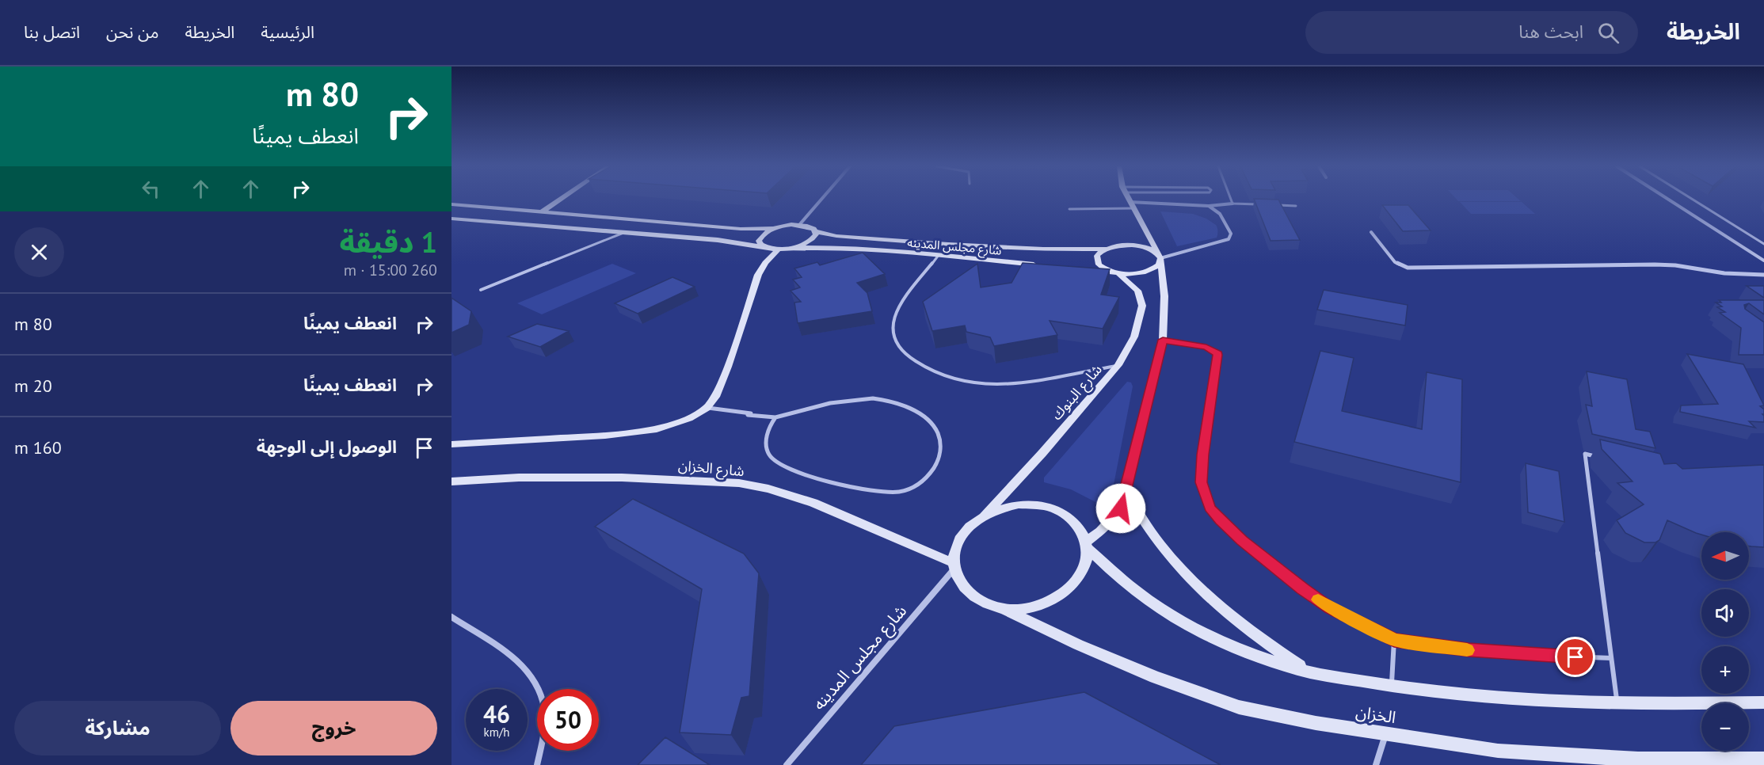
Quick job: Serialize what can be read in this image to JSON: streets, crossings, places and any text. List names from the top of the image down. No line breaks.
{"streets":{"main road":["شارع مجلس المدينه","شارع البنوك","شارع الخزان","الخزان"]},"crossings":[["شارع مجلس المدينه","شارع البنوك"],["شارع مجلس المدينه","شارع الخزان"],["شارع مجلس المدينه","الخزان"],["شارع البنوك","شارع الخزان"],["شارع البنوك","الخزان"],["شارع الخزان","الخزان"]],"north":"left","page":{"header":"الخريطة","search":"ابحث هنا","nav":["الرئيسية","الخريطة","من نحن","اتصل بنا"],"turn":["80 m","انعطف يمينًا"],"heading":["1 دقيقة","260 m · 15:00"],"list":[{"name":"انعطف يمينًا","value":"80 m"},{"name":"انعطف يمينًا","value":"20 m"},{"name":"الوصول إلى الوجهة","value":"160 m"}],"map_buttons":["+","−"],"speed":"46 km/h","limit":"50","buttons":["خروج","مشاركة"]}}
